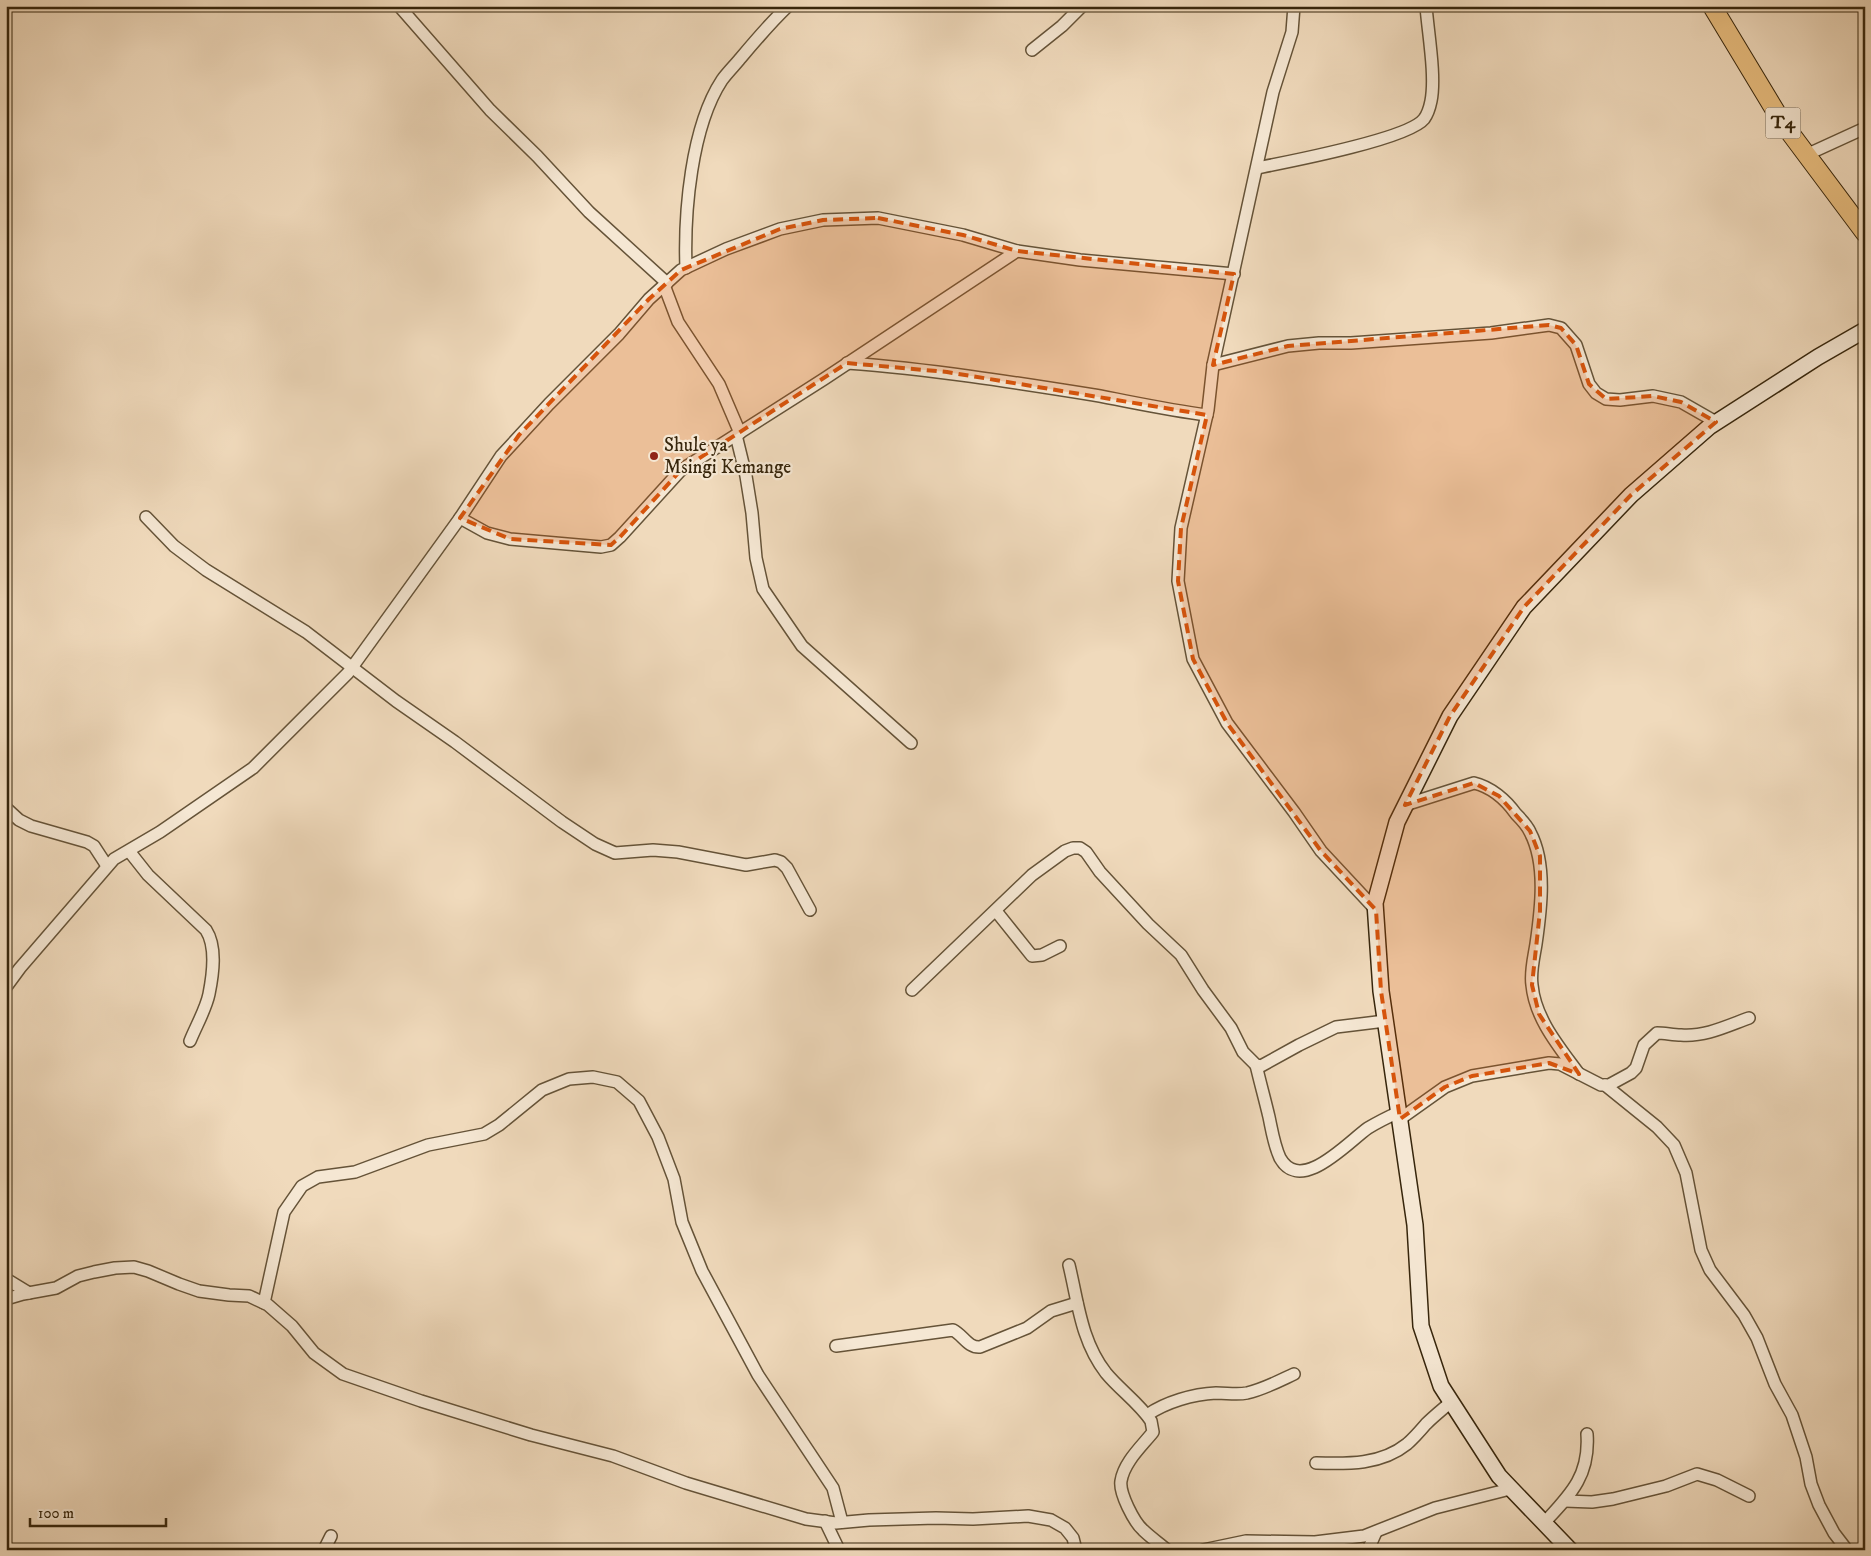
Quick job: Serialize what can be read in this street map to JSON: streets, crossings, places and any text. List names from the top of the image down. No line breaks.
{"streets":{"highway":["T4"]},"places":["Shule ya Msingi Kemange"],"scale_bar":"100 m"}
